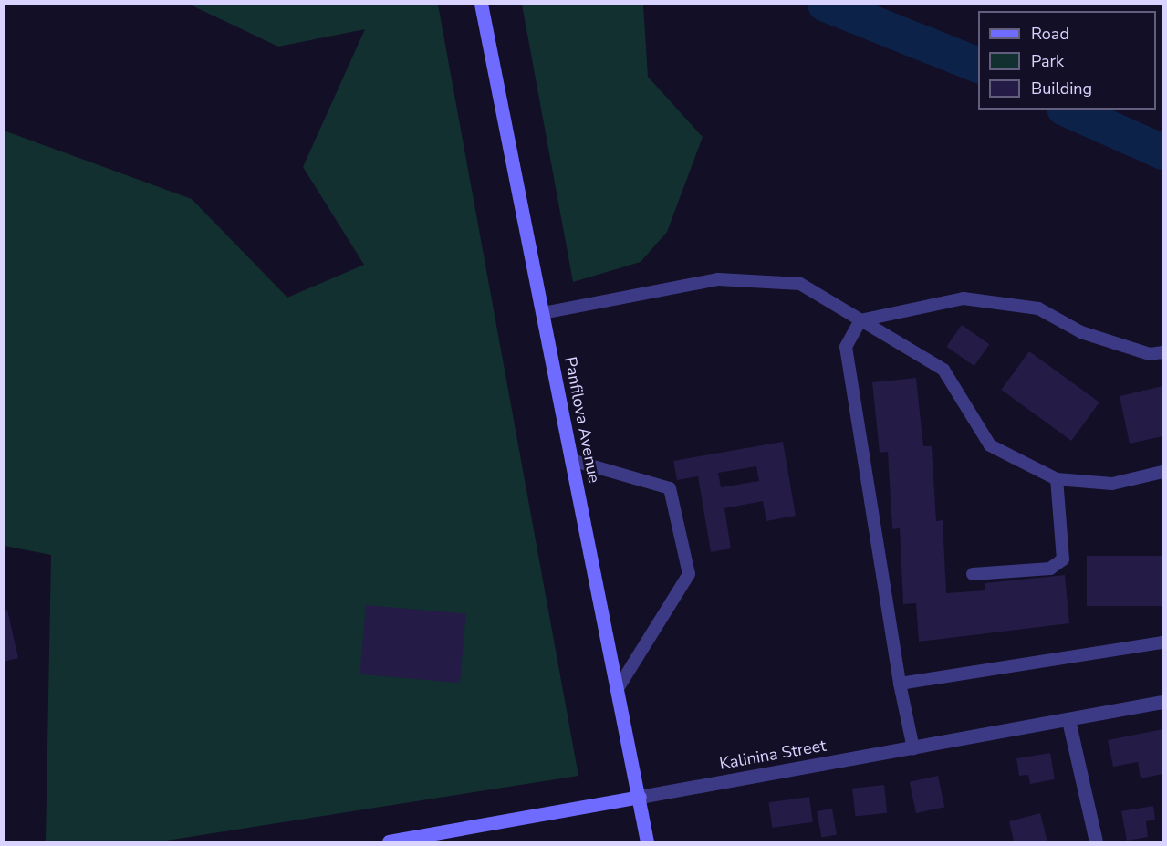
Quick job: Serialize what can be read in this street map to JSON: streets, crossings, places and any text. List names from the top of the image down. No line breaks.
{"streets":{"main road":["Panfilova Avenue","Kalinina Street"]},"crossings":[["Panfilova Avenue","Kalinina Street"]],"legend":["Road","Park","Building"]}
